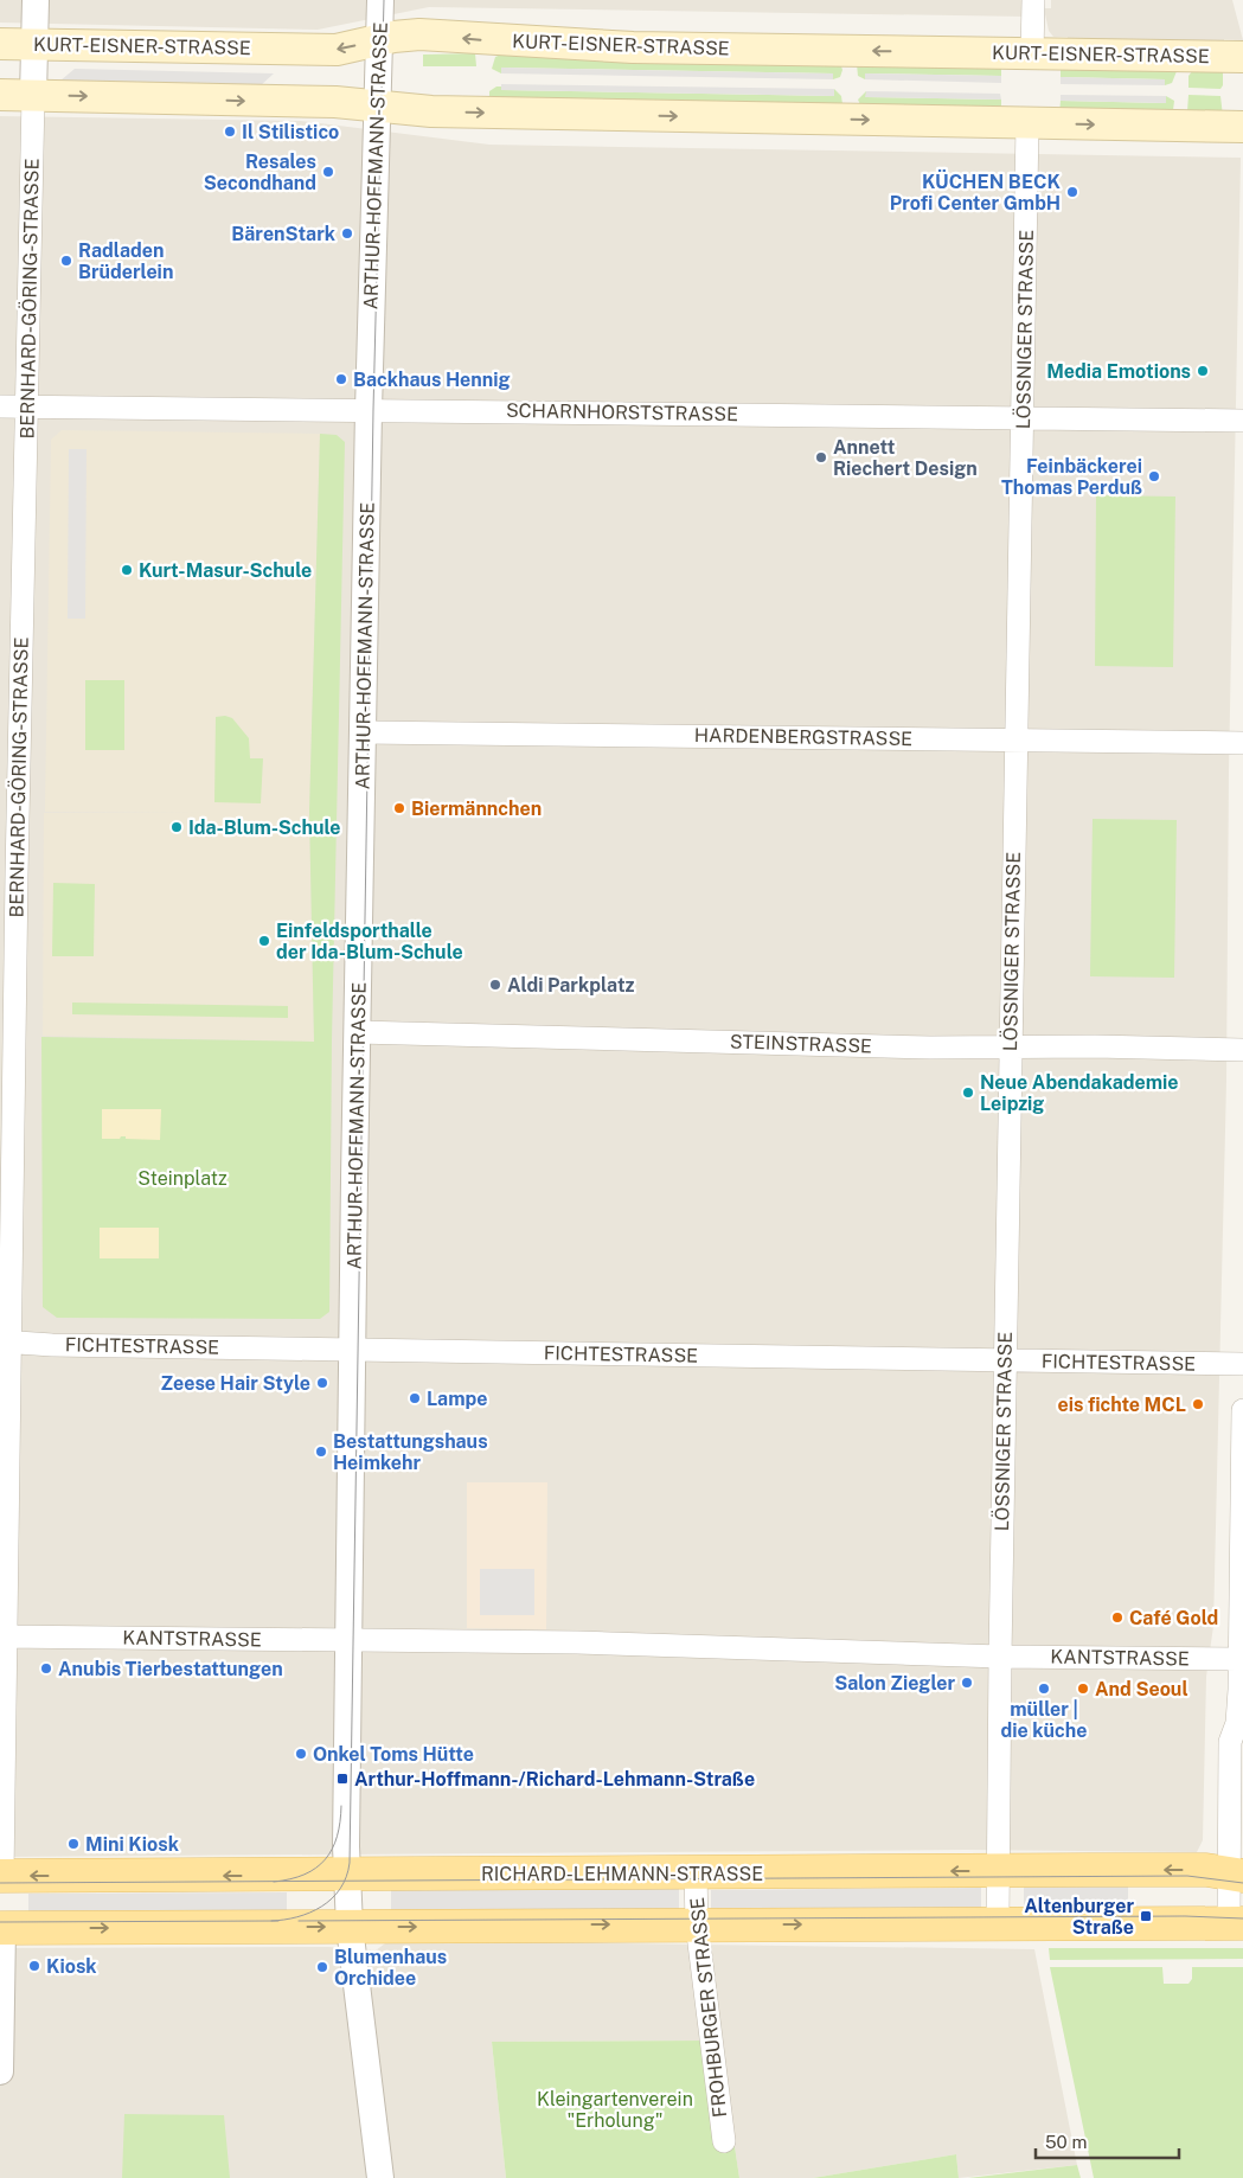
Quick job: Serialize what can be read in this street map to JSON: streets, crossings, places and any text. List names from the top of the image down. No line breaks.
{"streets":{"main road":["KURT-EISNER-STRASSE","RICHARD-LEHMANN-STRASSE"],"street":["ARTHUR-HOFFMANN-STRASSE","BERNHARD-GÖRING-STRASSE","LÖSSNIGER STRASSE","SCHARNHORSTSTRASSE","HARDENBERGSTRASSE","STEINSTRASSE","FICHTESTRASSE","KANTSTRASSE","FROHBURGER STRASSE"]},"crossings":[["KURT-EISNER-STRASSE","ARTHUR-HOFFMANN-STRASSE"],["KURT-EISNER-STRASSE","BERNHARD-GÖRING-STRASSE"],["ARTHUR-HOFFMANN-STRASSE","SCHARNHORSTSTRASSE"],["ARTHUR-HOFFMANN-STRASSE","HARDENBERGSTRASSE"],["ARTHUR-HOFFMANN-STRASSE","STEINSTRASSE"],["ARTHUR-HOFFMANN-STRASSE","FICHTESTRASSE"],["ARTHUR-HOFFMANN-STRASSE","KANTSTRASSE"],["ARTHUR-HOFFMANN-STRASSE","RICHARD-LEHMANN-STRASSE"],["BERNHARD-GÖRING-STRASSE","SCHARNHORSTSTRASSE"],["BERNHARD-GÖRING-STRASSE","FICHTESTRASSE"],["BERNHARD-GÖRING-STRASSE","KANTSTRASSE"],["BERNHARD-GÖRING-STRASSE","RICHARD-LEHMANN-STRASSE"],["LÖSSNIGER STRASSE","SCHARNHORSTSTRASSE"],["LÖSSNIGER STRASSE","HARDENBERGSTRASSE"],["LÖSSNIGER STRASSE","STEINSTRASSE"],["LÖSSNIGER STRASSE","FICHTESTRASSE"],["LÖSSNIGER STRASSE","KANTSTRASSE"],["LÖSSNIGER STRASSE","RICHARD-LEHMANN-STRASSE"],["RICHARD-LEHMANN-STRASSE","FROHBURGER STRASSE"]],"parks":["Steinplatz","Kleingartenverein \"Erholung\""],"places":{"other":["Il Stilistico","Resales Secondhand","KÜCHEN BECK Profi Center GmbH","BärenStark","Radladen Brüderlein","Media Emotions","Backhaus Hennig","Annett Riechert Design","Feinbäckerei Thomas Perduß","Kurt-Masur-Schule","Biermännchen","Ida-Blum-Schule","Einfeldsporthalle der Ida-Blum-Schule","Aldi Parkplatz","Neue Abendakademie Leipzig","Zeese Hair Style","Lampe","eis fichte MCL","Bestattungshaus Heimkehr","Café Gold","Anubis Tierbestattungen","Salon Ziegler","müller | die küche","And Seoul","Onkel Toms Hütte","Mini Kiosk","Kiosk","Blumenhaus Orchidee"],"transit":["Arthur-Hoffmann-/Richard-Lehmann-Straße","Altenburger Straße"]},"scale_bar":"50 m"}
